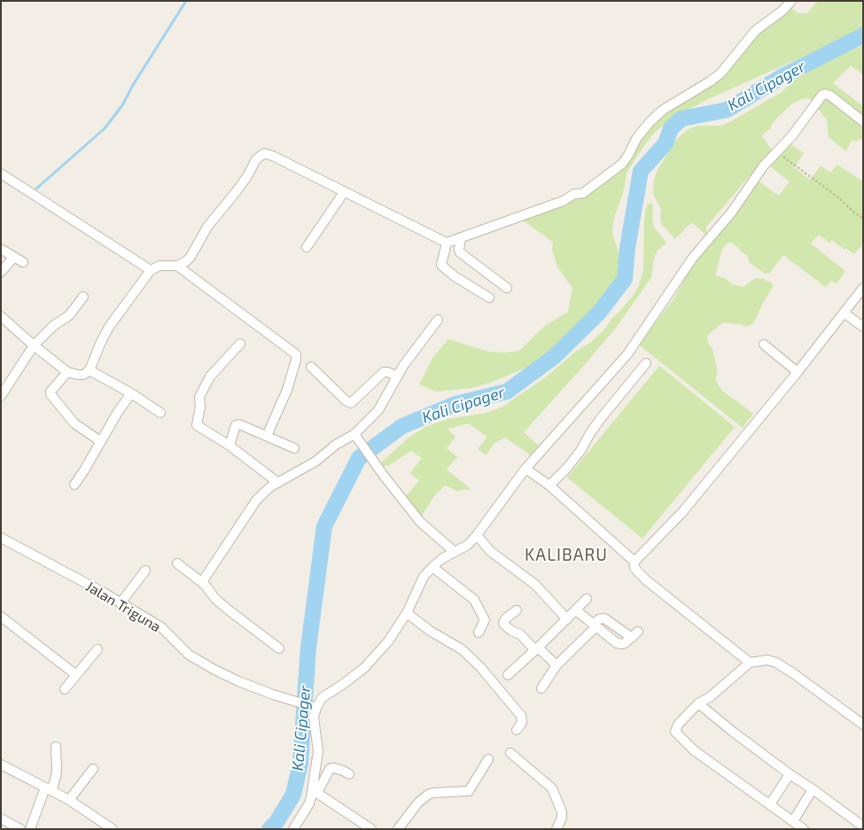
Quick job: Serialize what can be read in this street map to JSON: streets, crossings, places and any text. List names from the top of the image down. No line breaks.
{"streets":{"street":["Jalan Triguna"]},"districts":["KALIBARU"],"water":["Kali Cipager"]}
